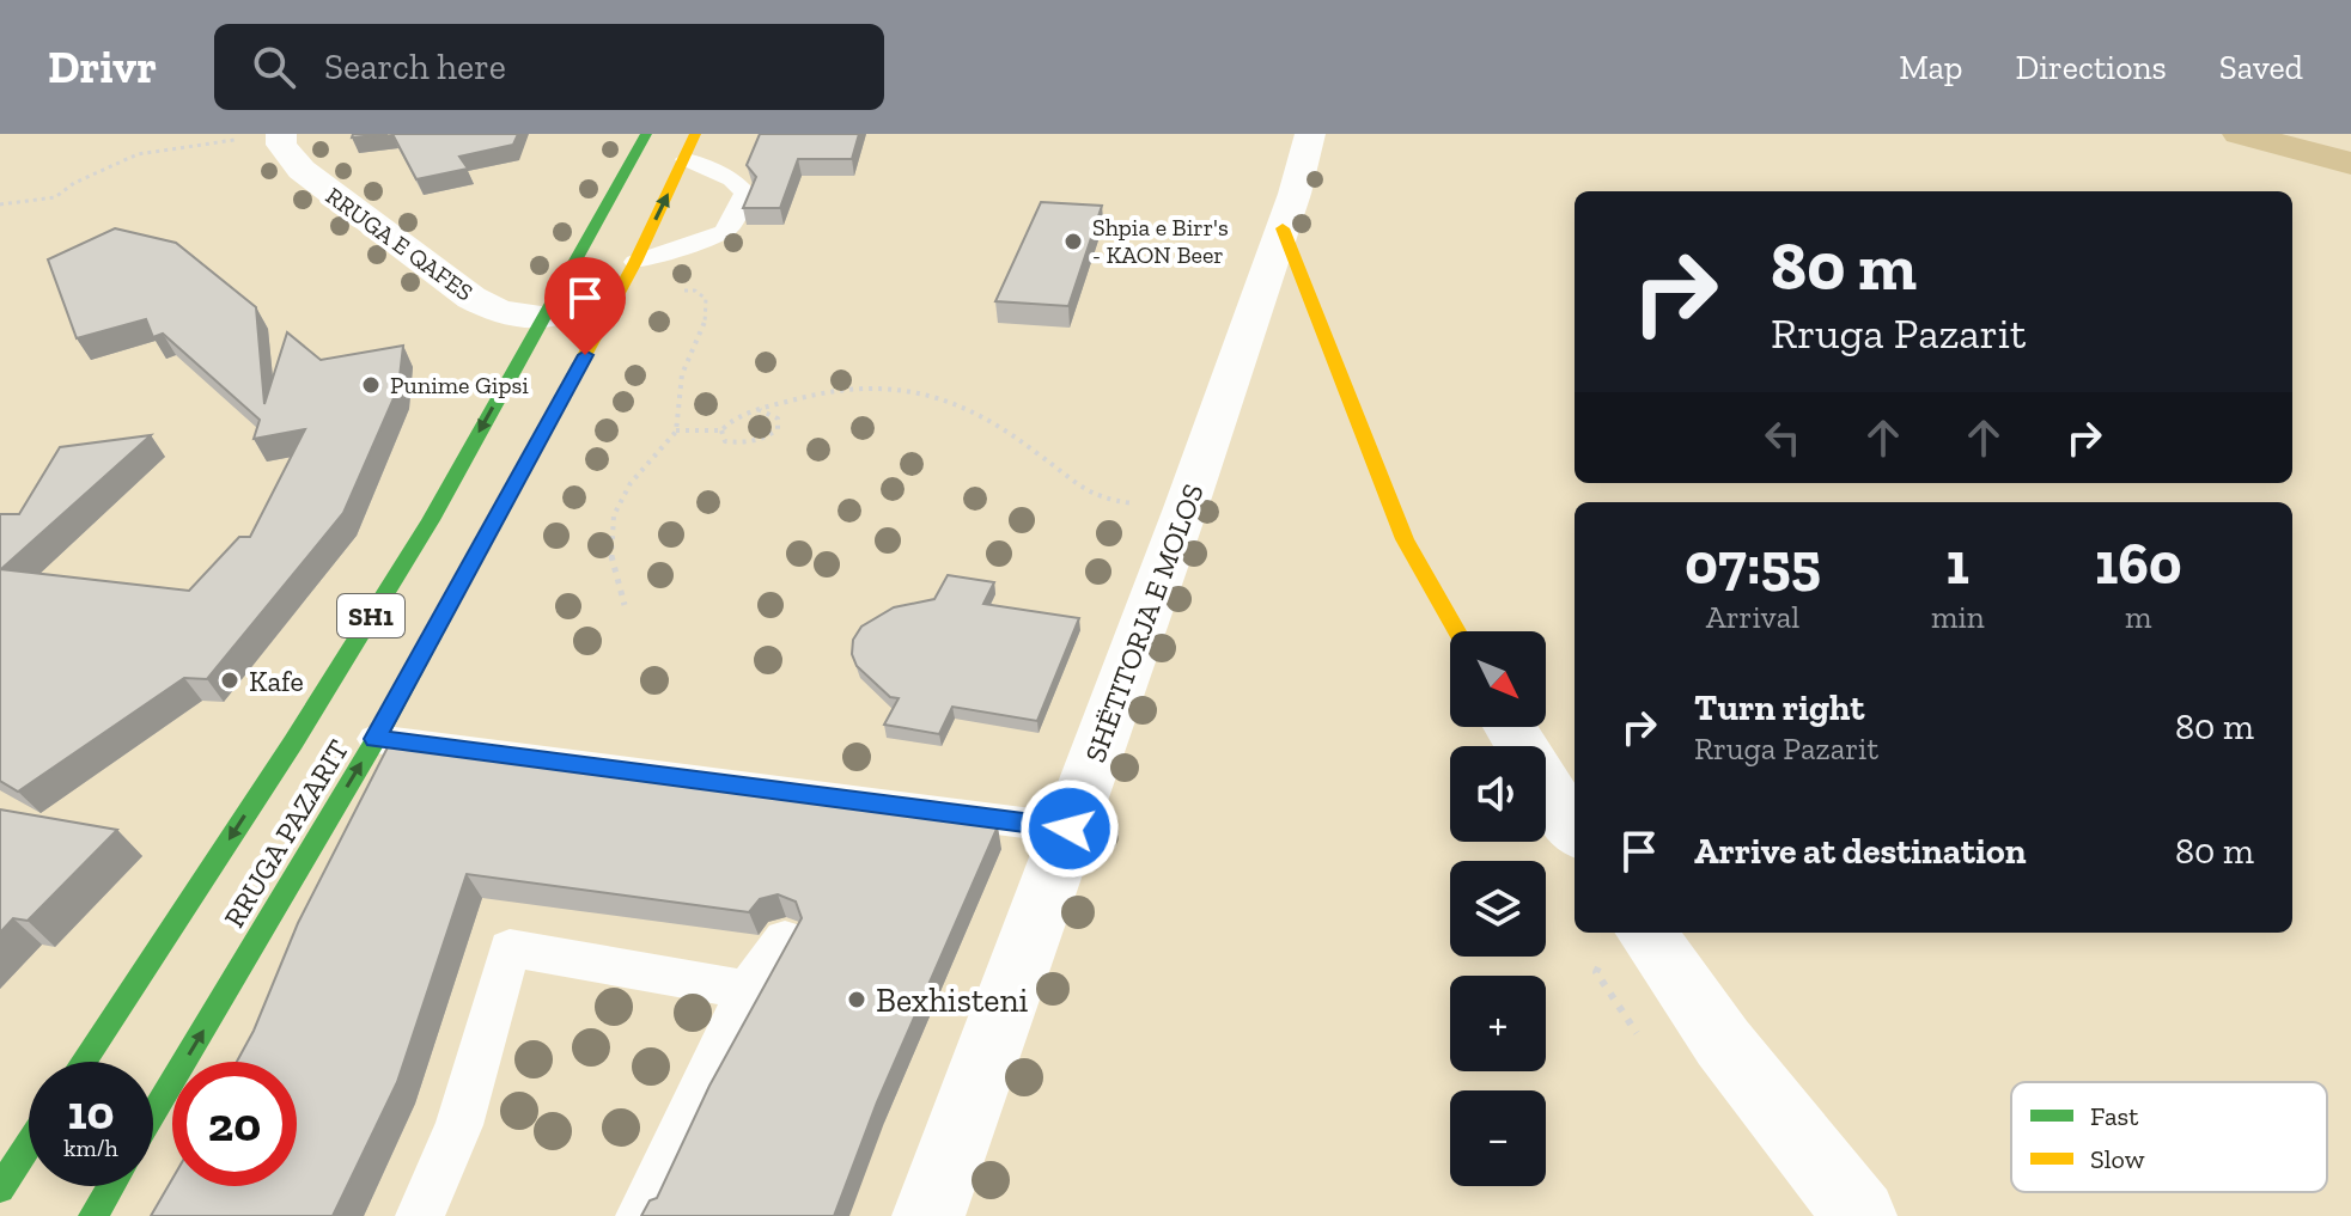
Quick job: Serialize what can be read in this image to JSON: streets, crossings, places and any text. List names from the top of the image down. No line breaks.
{"streets":{"main road":["SH1","RRUGA PAZARIT"],"street":["RRUGA E QAFES","SHËTITORJA E MOLOS"]},"crossings":[["RRUGA E QAFES","RRUGA PAZARIT"]],"places":["Shpia e Birr's - KAON Beer","Punime Gipsi","Kafe","Bexhisteni"],"legend":["Fast","Slow"],"north":"bottom right","page":{"header":"Drivr","search":"Search here","nav":["Map","Directions","Saved"],"turn":["80 m","Rruga Pazarit"],"eta":["07:55","Arrival","1","min","160","m"],"map_buttons":["+","−"],"list":[{"name":"Turn right","note":"Rruga Pazarit","value":"80 m"},{"name":"Arrive at destination","value":"80 m"}],"speed":"10 km/h","limit":"20"}}
